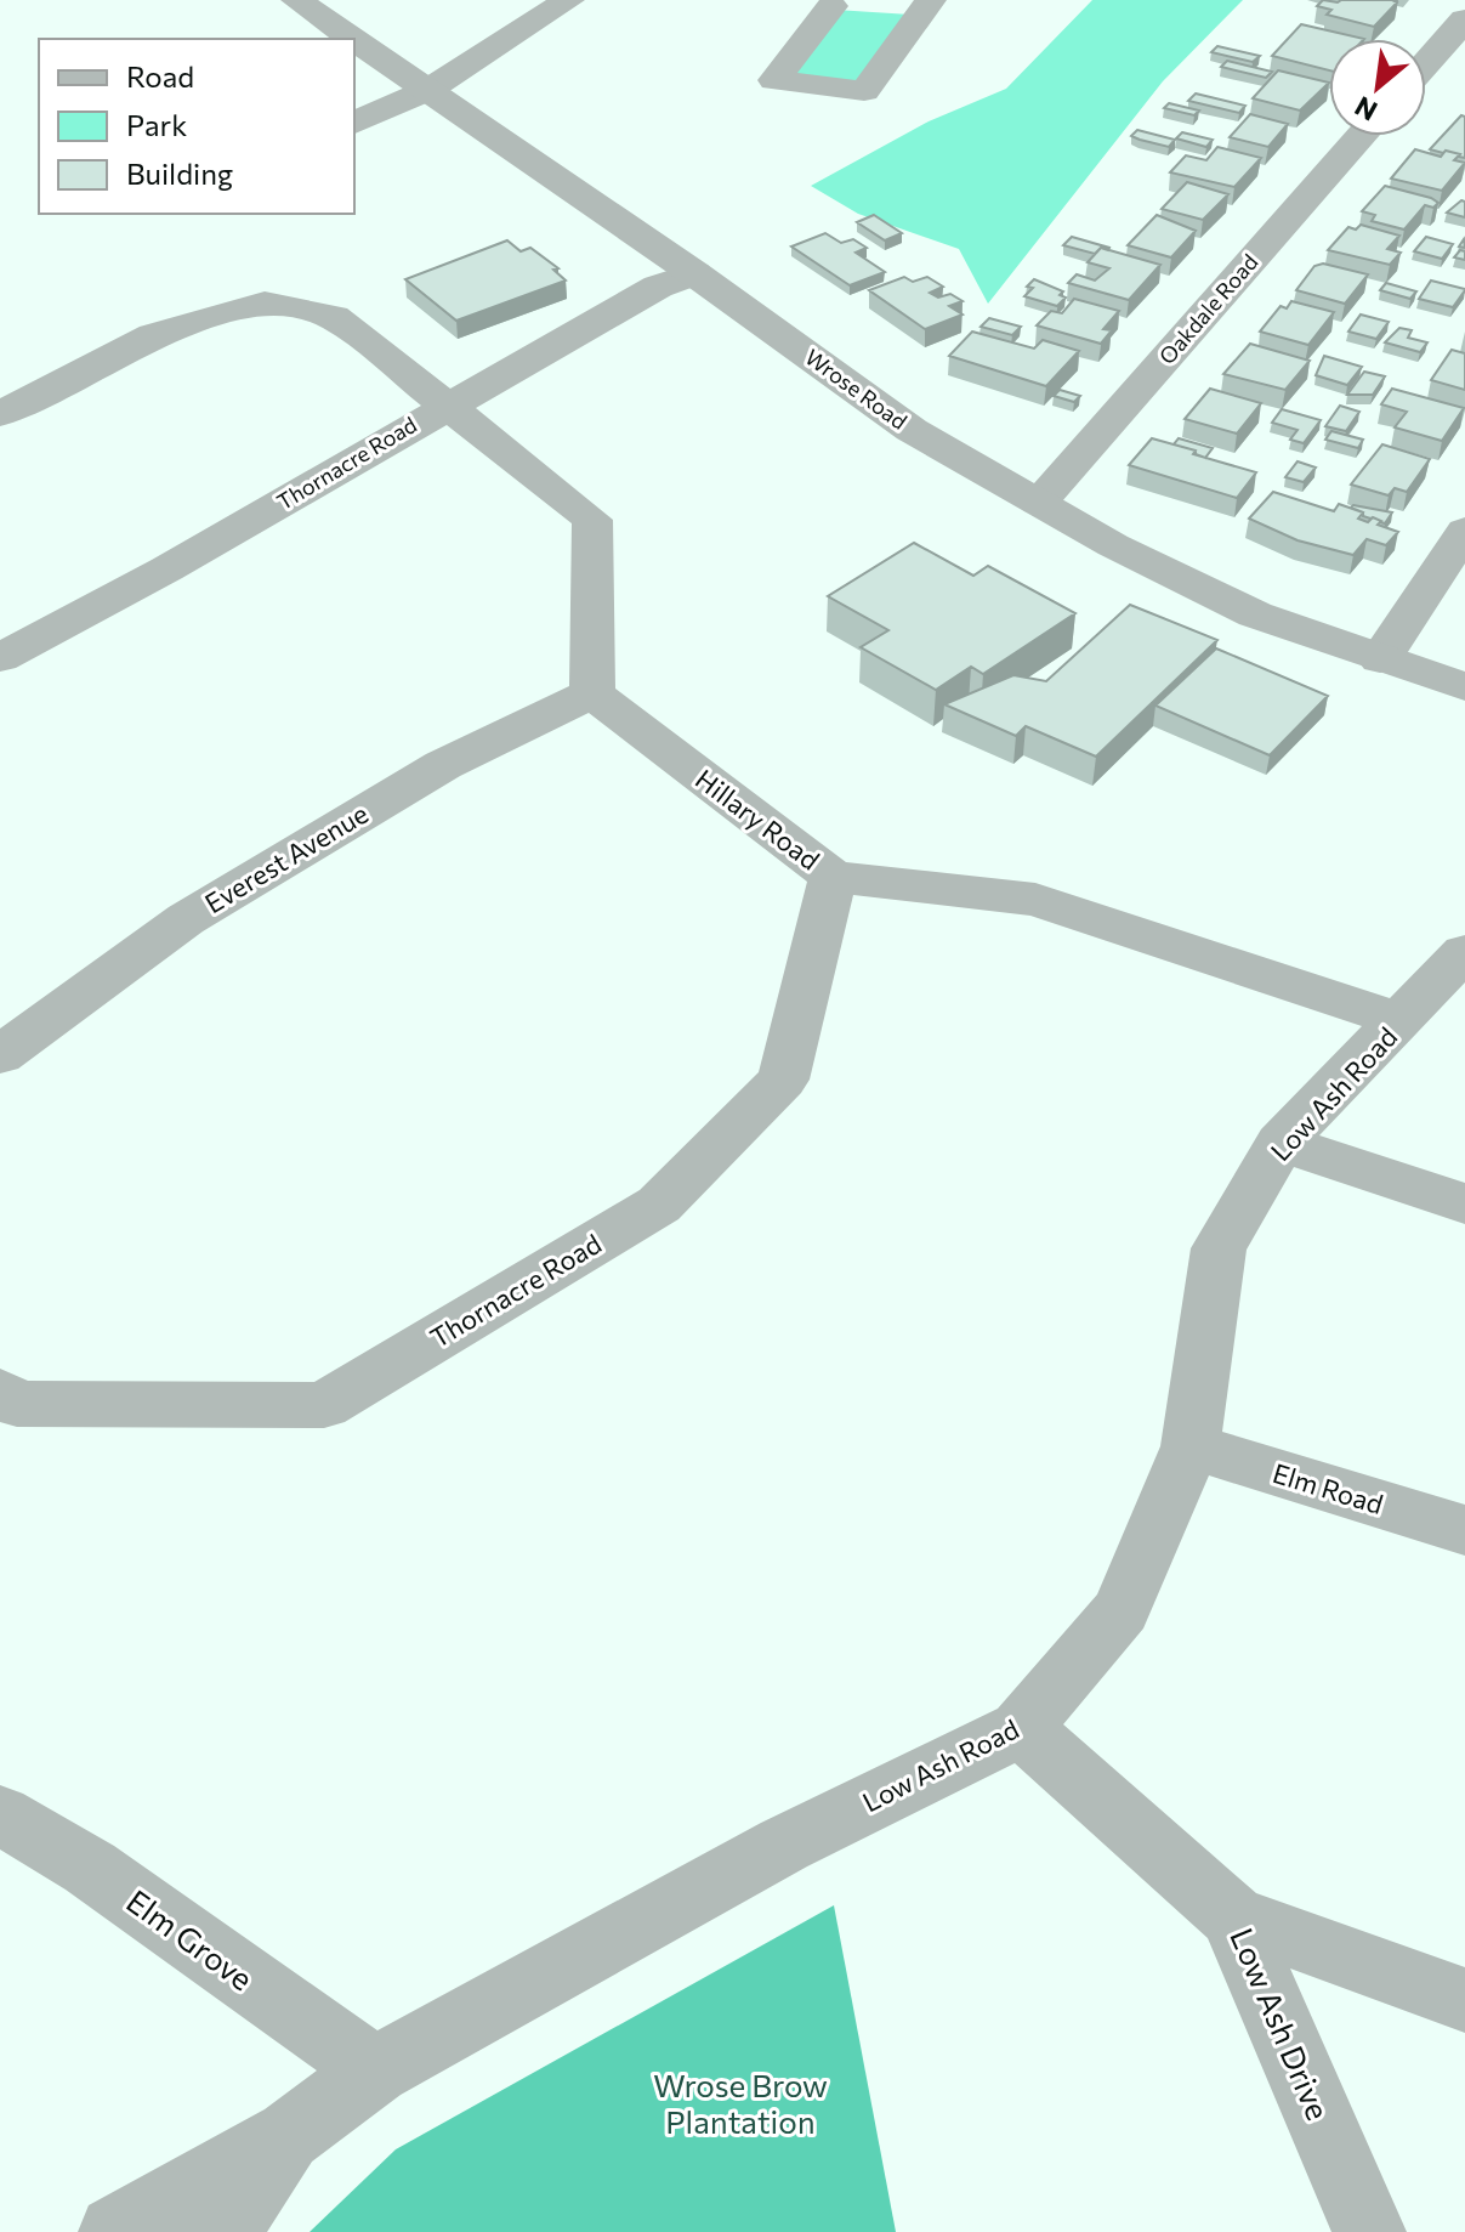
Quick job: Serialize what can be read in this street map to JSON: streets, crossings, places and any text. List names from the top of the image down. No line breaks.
{"streets":{"street":["Oakdale Road","Wrose Road","Thornacre Road","Hillary Road","Everest Avenue","Low Ash Road","Elm Road","Elm Grove","Low Ash Drive"]},"crossings":[["Oakdale Road","Wrose Road"],["Wrose Road","Thornacre Road"],["Thornacre Road","Hillary Road"],["Hillary Road","Everest Avenue"],["Hillary Road","Low Ash Road"],["Low Ash Road","Elm Road"],["Low Ash Road","Elm Grove"],["Low Ash Road","Low Ash Drive"]],"parks":["Wrose Brow Plantation"],"legend":["Road","Park","Building"],"north":"bottom left"}
